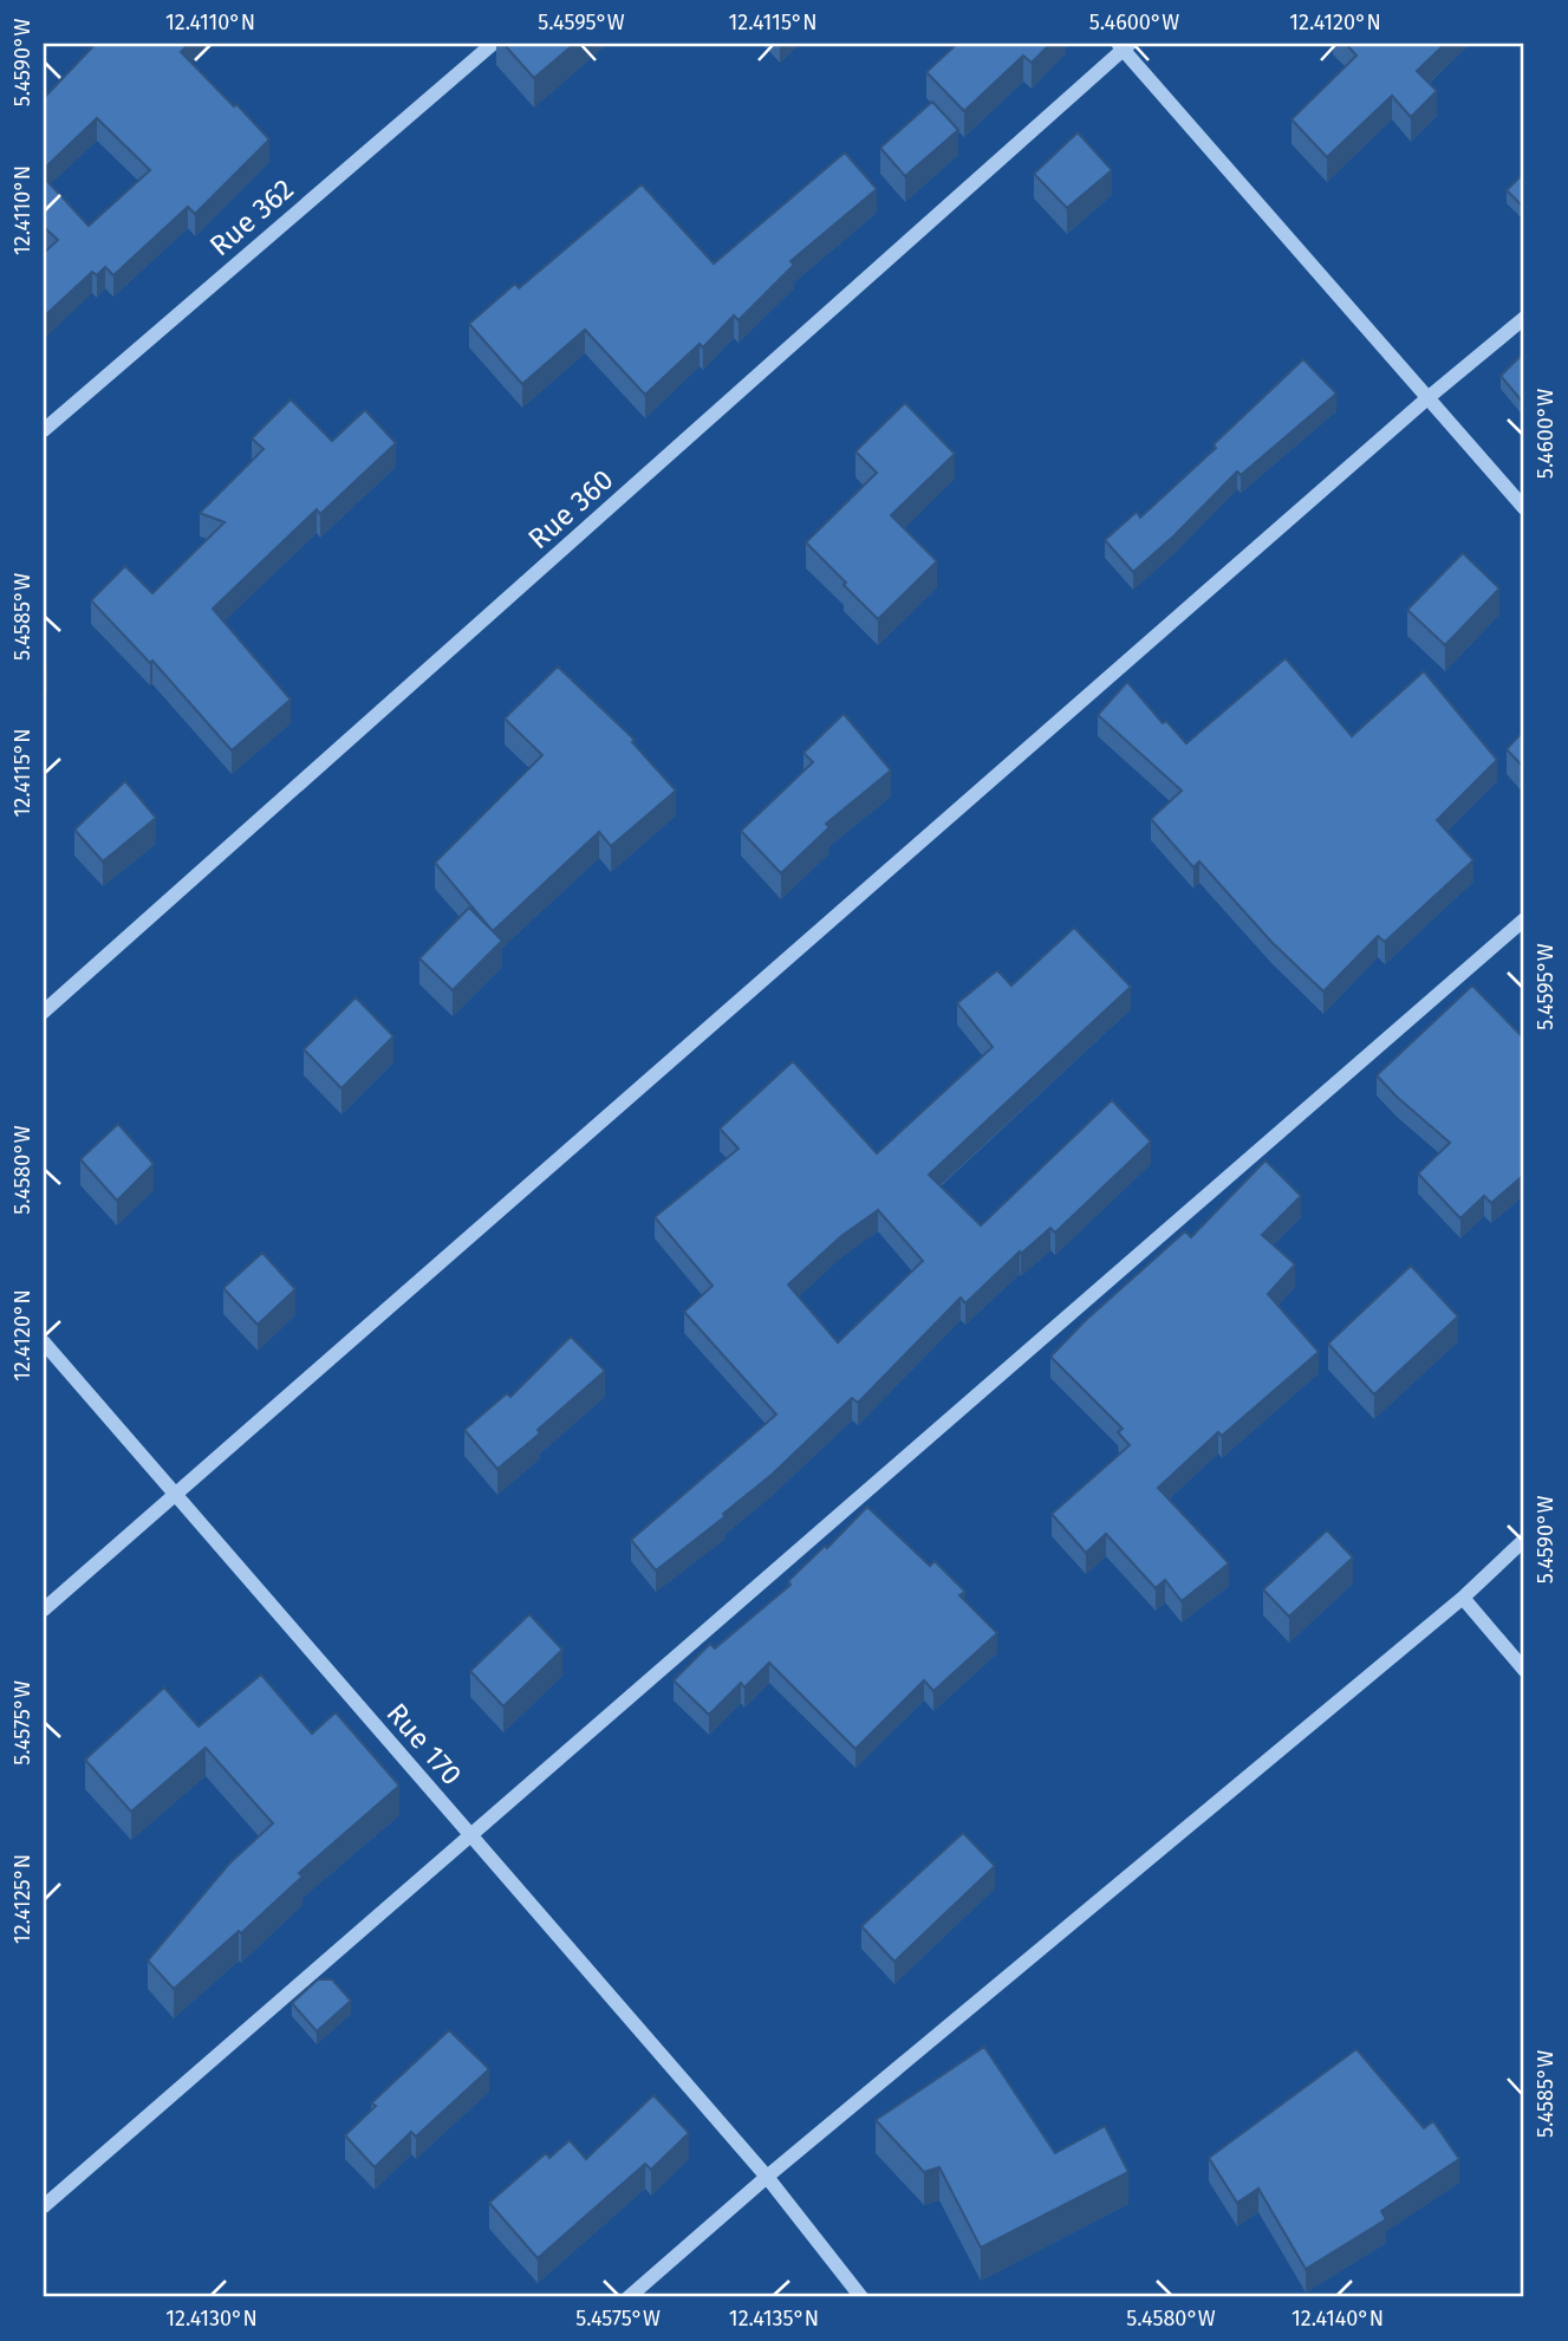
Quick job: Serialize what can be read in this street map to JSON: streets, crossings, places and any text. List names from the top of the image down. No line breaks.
{"streets":{"street":["Rue 362","Rue 360","Rue 170"]},"coordinates":["12.4110°N","5.4595°W","12.4115°N","5.4600°W","12.4120°N","5.4590°W","5.4585°W","5.4580°W","5.4575°W","12.4125°N","12.4130°N","12.4135°N","12.4140°N"]}
